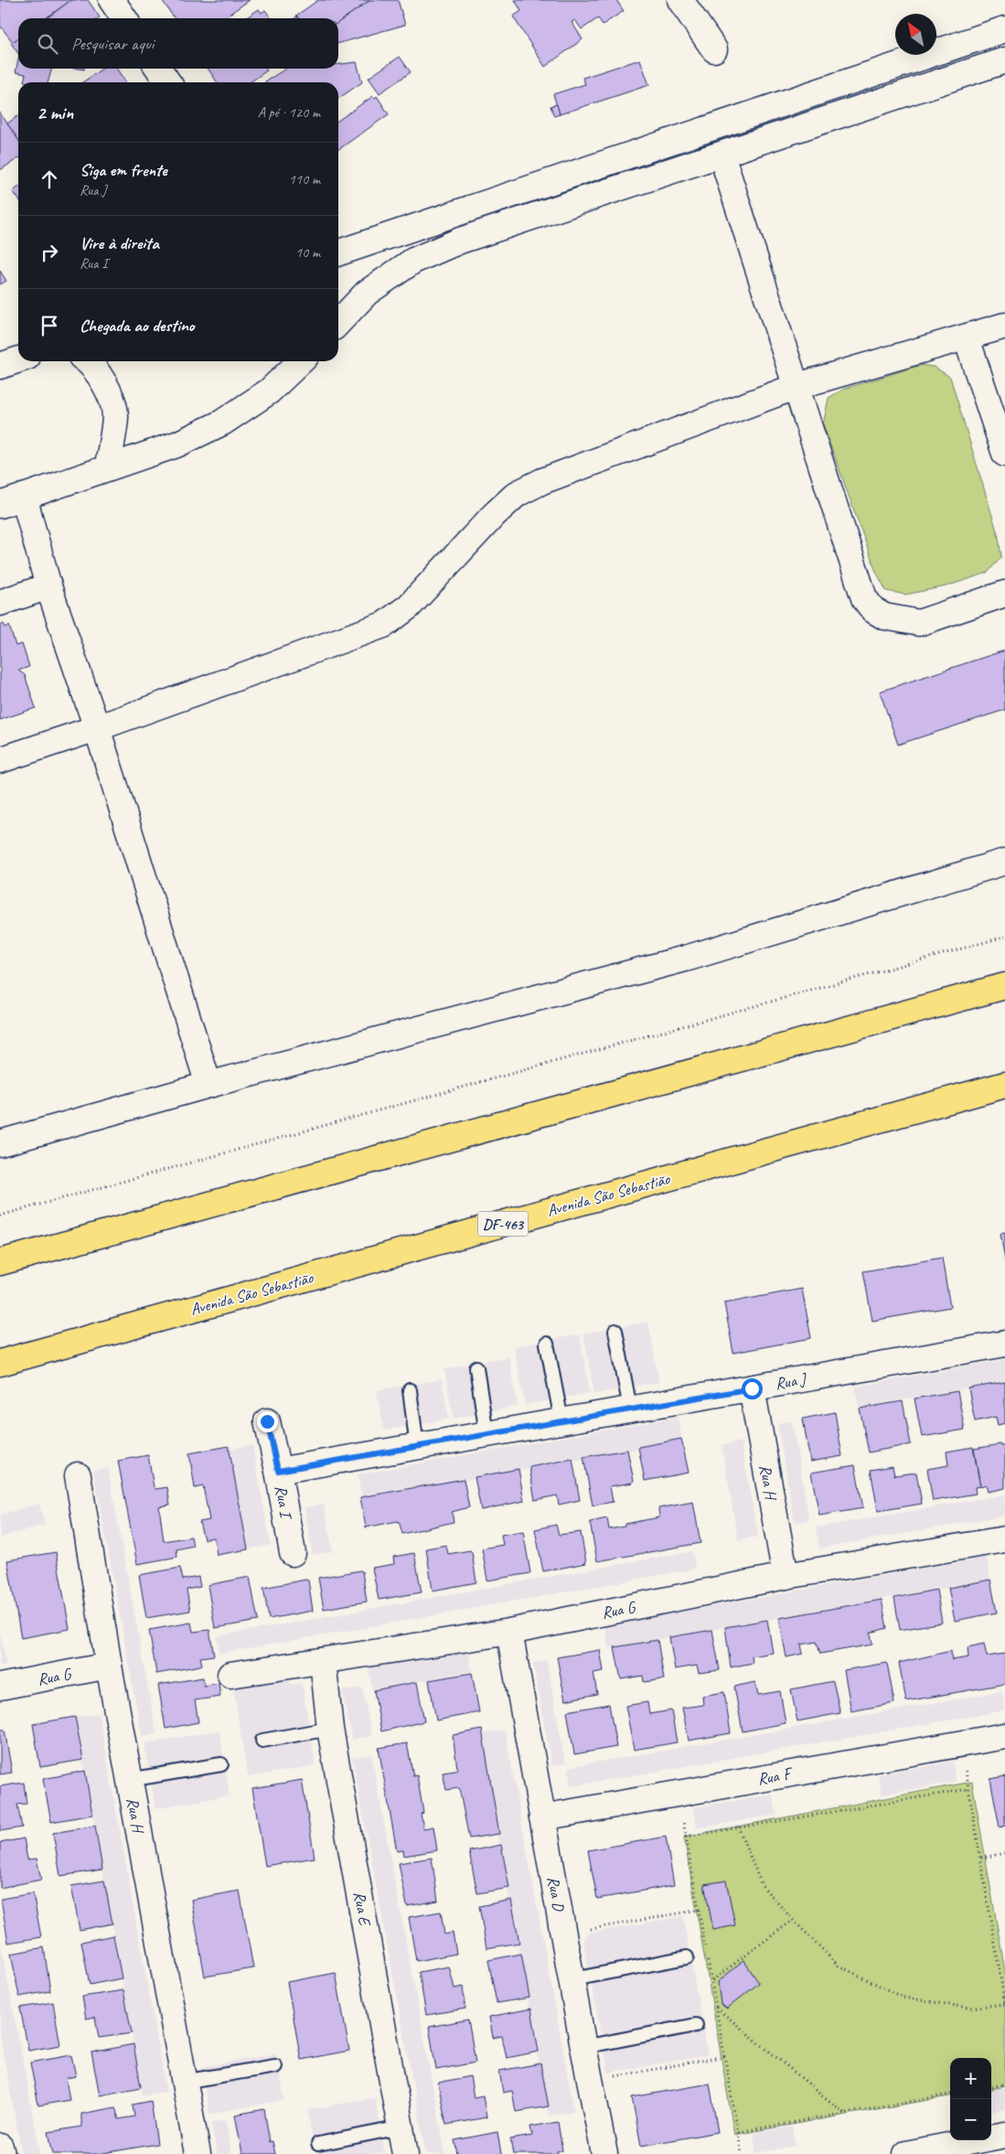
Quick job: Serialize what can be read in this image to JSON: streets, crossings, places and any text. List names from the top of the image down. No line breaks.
{"streets":{"main road":["Avenida São Sebastião","DF-463"],"street":["Rua J","Rua H","Rua I","Rua G","Rua F","Rua D","Rua E"]},"crossings":[["Rua J","Rua H"],["Rua J","Rua I"],["Rua H","Rua G"],["Rua G","Rua D"],["Rua G","Rua E"],["Rua F","Rua D"]],"north":"top left","page":{"search":"Pesquisar aqui","heading":["2 min","A pé · 120 m"],"list":[["Siga em frente","Rua J","110 m"],["Vire à direita","Rua I","10 m"],"Chegada ao destino"],"map_buttons":["+","−"]}}
